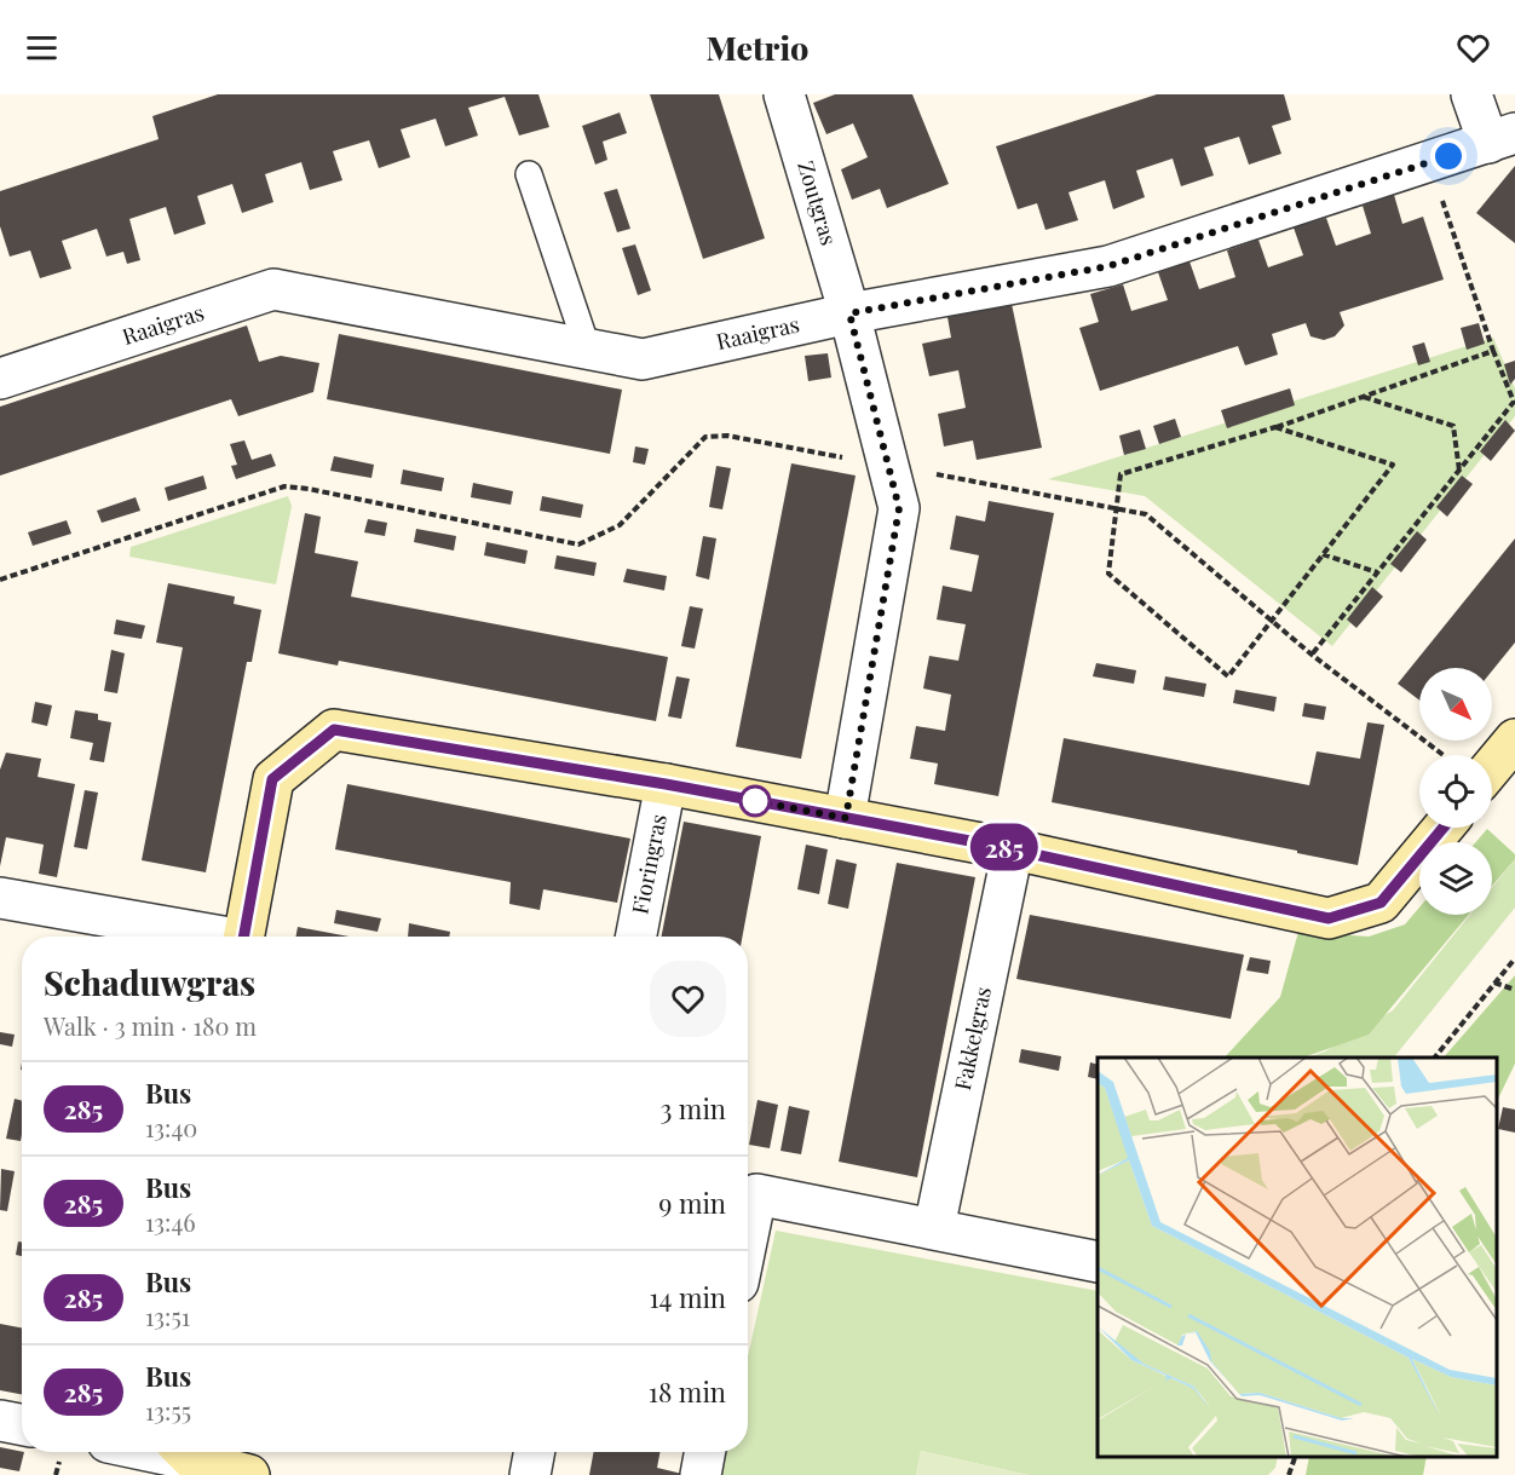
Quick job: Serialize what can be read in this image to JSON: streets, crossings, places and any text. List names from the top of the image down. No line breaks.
{"streets":{"street":["Zoutgras","Raaigras","Fioringras","Fakkelgras"]},"crossings":[["Zoutgras","Raaigras"]],"lines":["bus line 285"],"north":"bottom right","page":{"header":"Metrio","on_map":"285","heading":["Schaduwgras","Walk · 3 min · 180 m"],"list":[{"mark":"285","name":"Bus","note":"13:40","value":"3 min"},{"mark":"285","name":"Bus","note":"13:46","value":"9 min"},{"mark":"285","name":"Bus","note":"13:51","value":"14 min"},{"mark":"285","name":"Bus","note":"13:55","value":"18 min"}]}}
